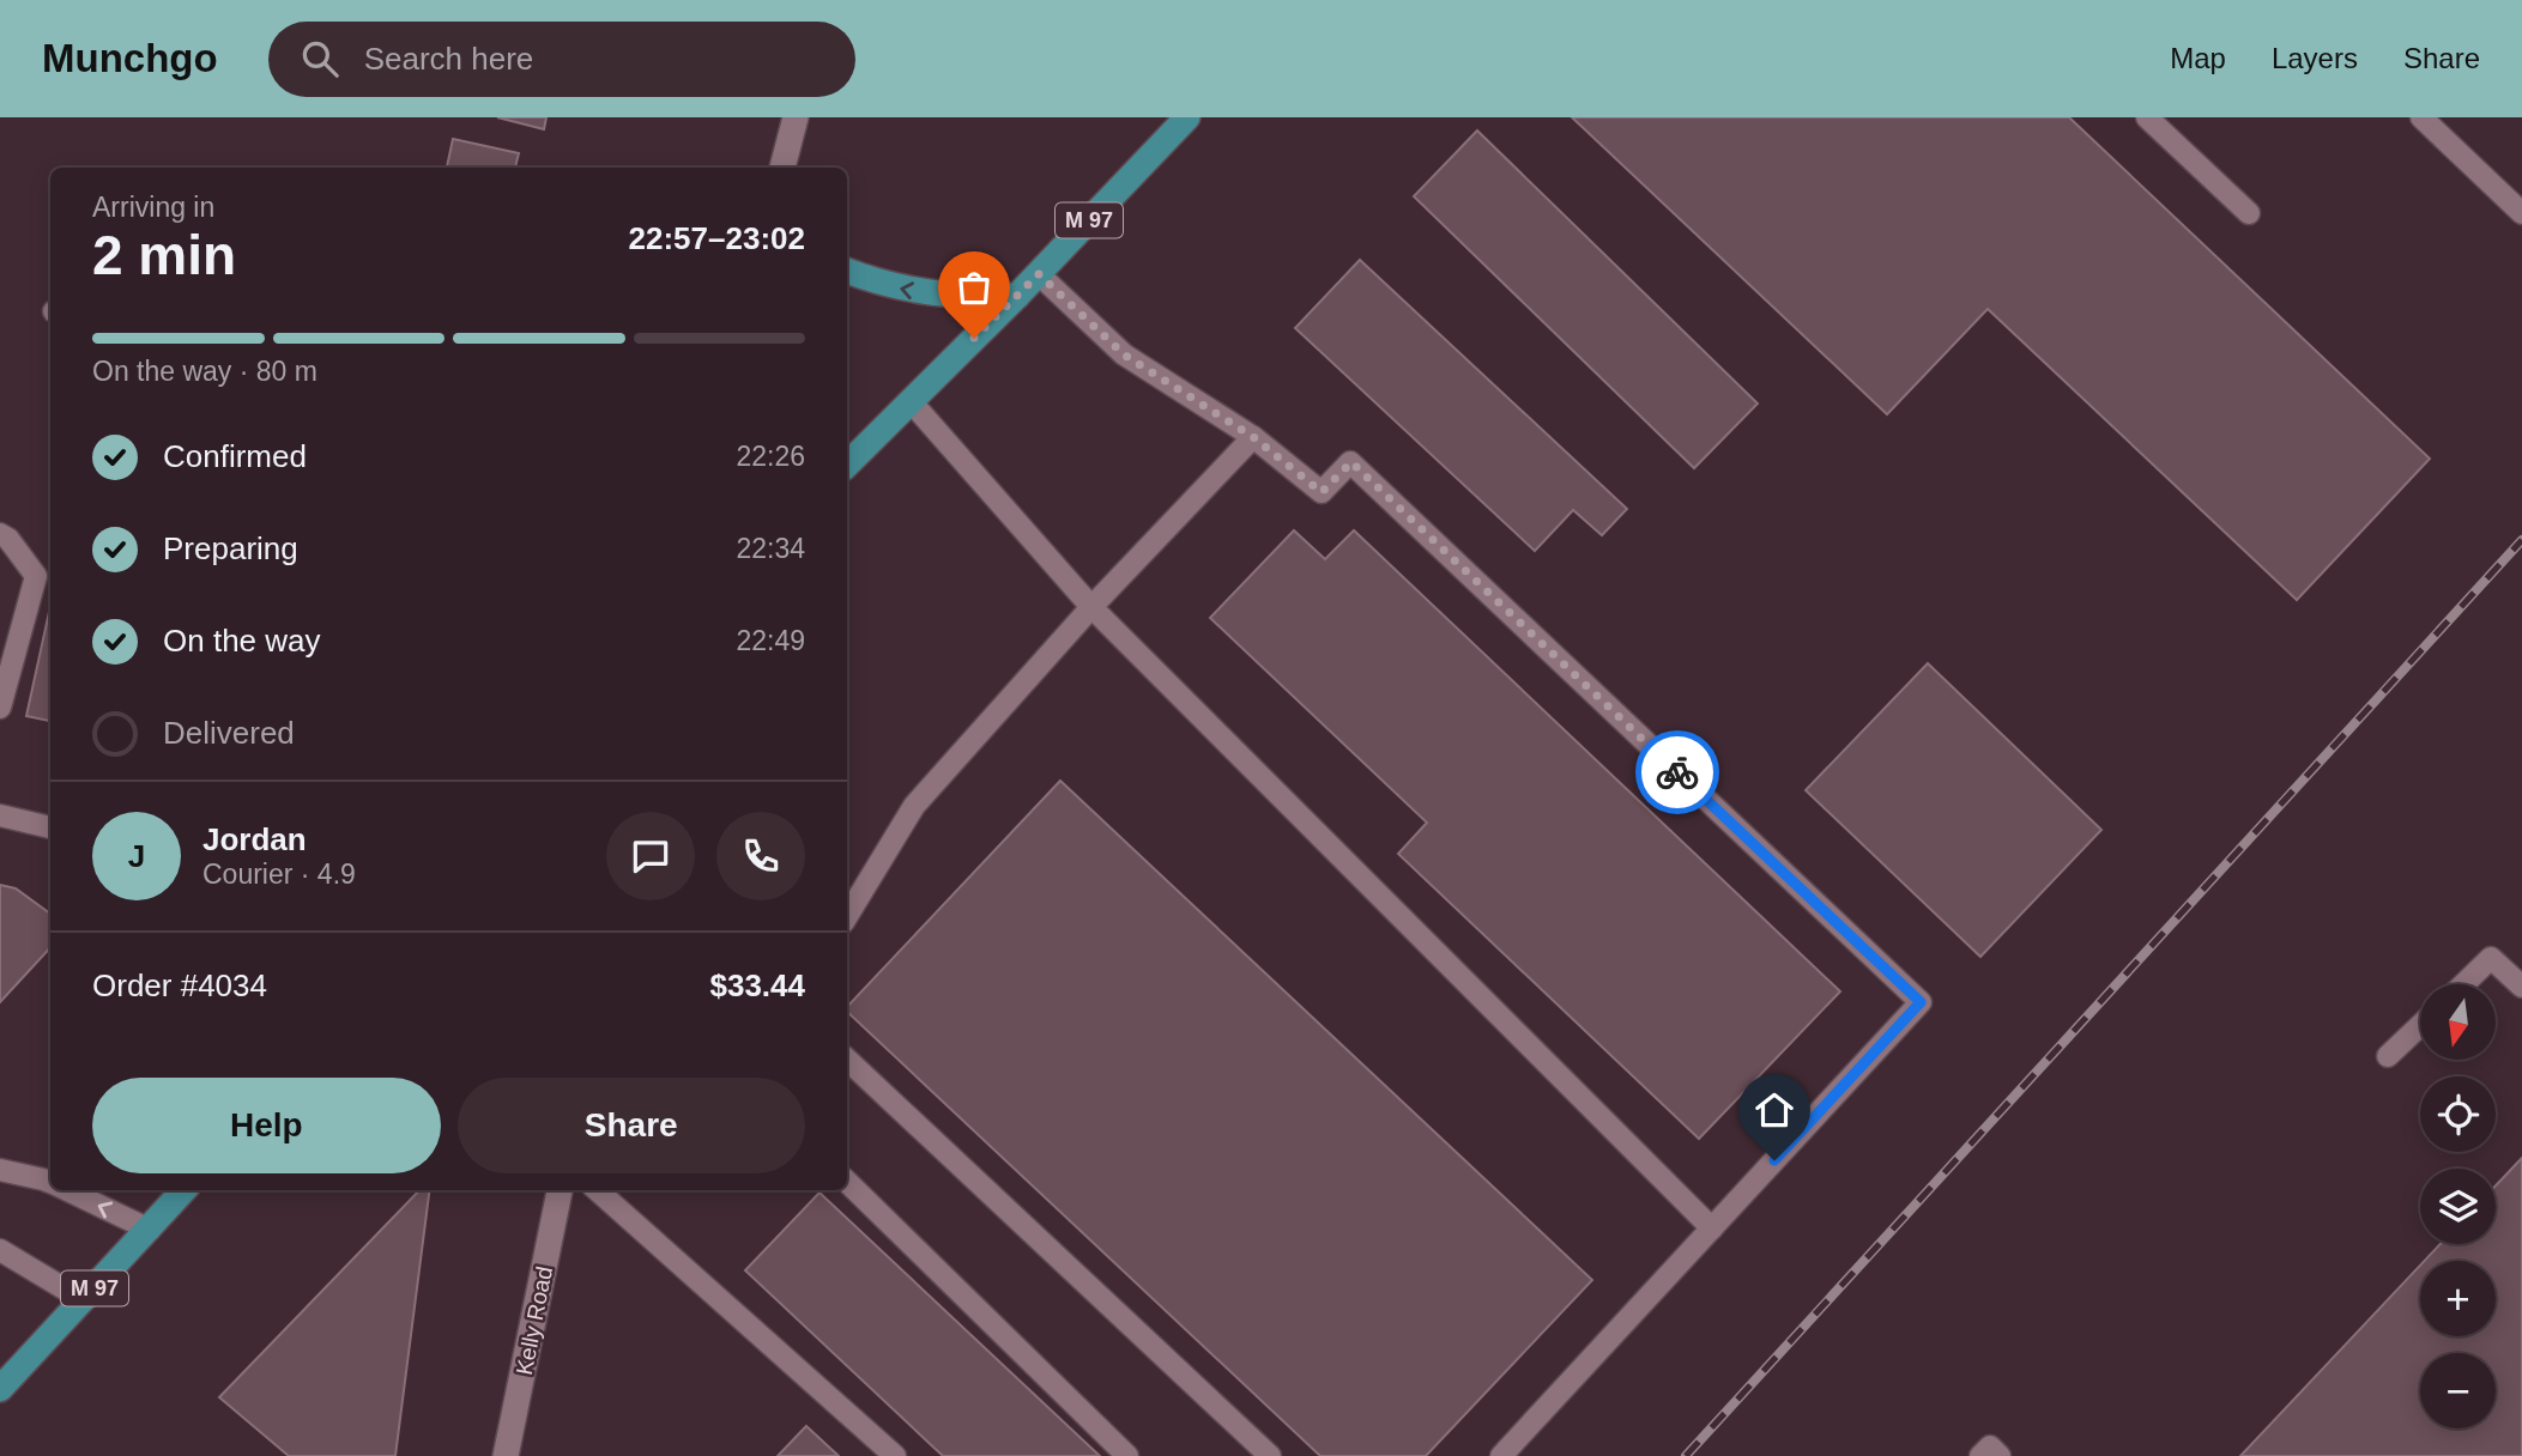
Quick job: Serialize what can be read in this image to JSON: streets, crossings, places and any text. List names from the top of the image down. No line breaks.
{"streets":{"main road":["M 97"],"street":["Kelly Road"]},"north":"bottom","page":{"header":"Munchgo","search":"Search here","nav":["Map","Layers","Share"],"heading":["2 min","Arriving in","22:57–23:02"],"panel":["Jordan","Courier · 4.9","Order #4034","$33.44"],"bar":"On the way · 80 m","list":[["Confirmed","22:26"],["Preparing","22:34"],["On the way","22:49"],"Delivered"],"round":"J","map_buttons":["+","−"],"buttons":["Help","Share"]}}
